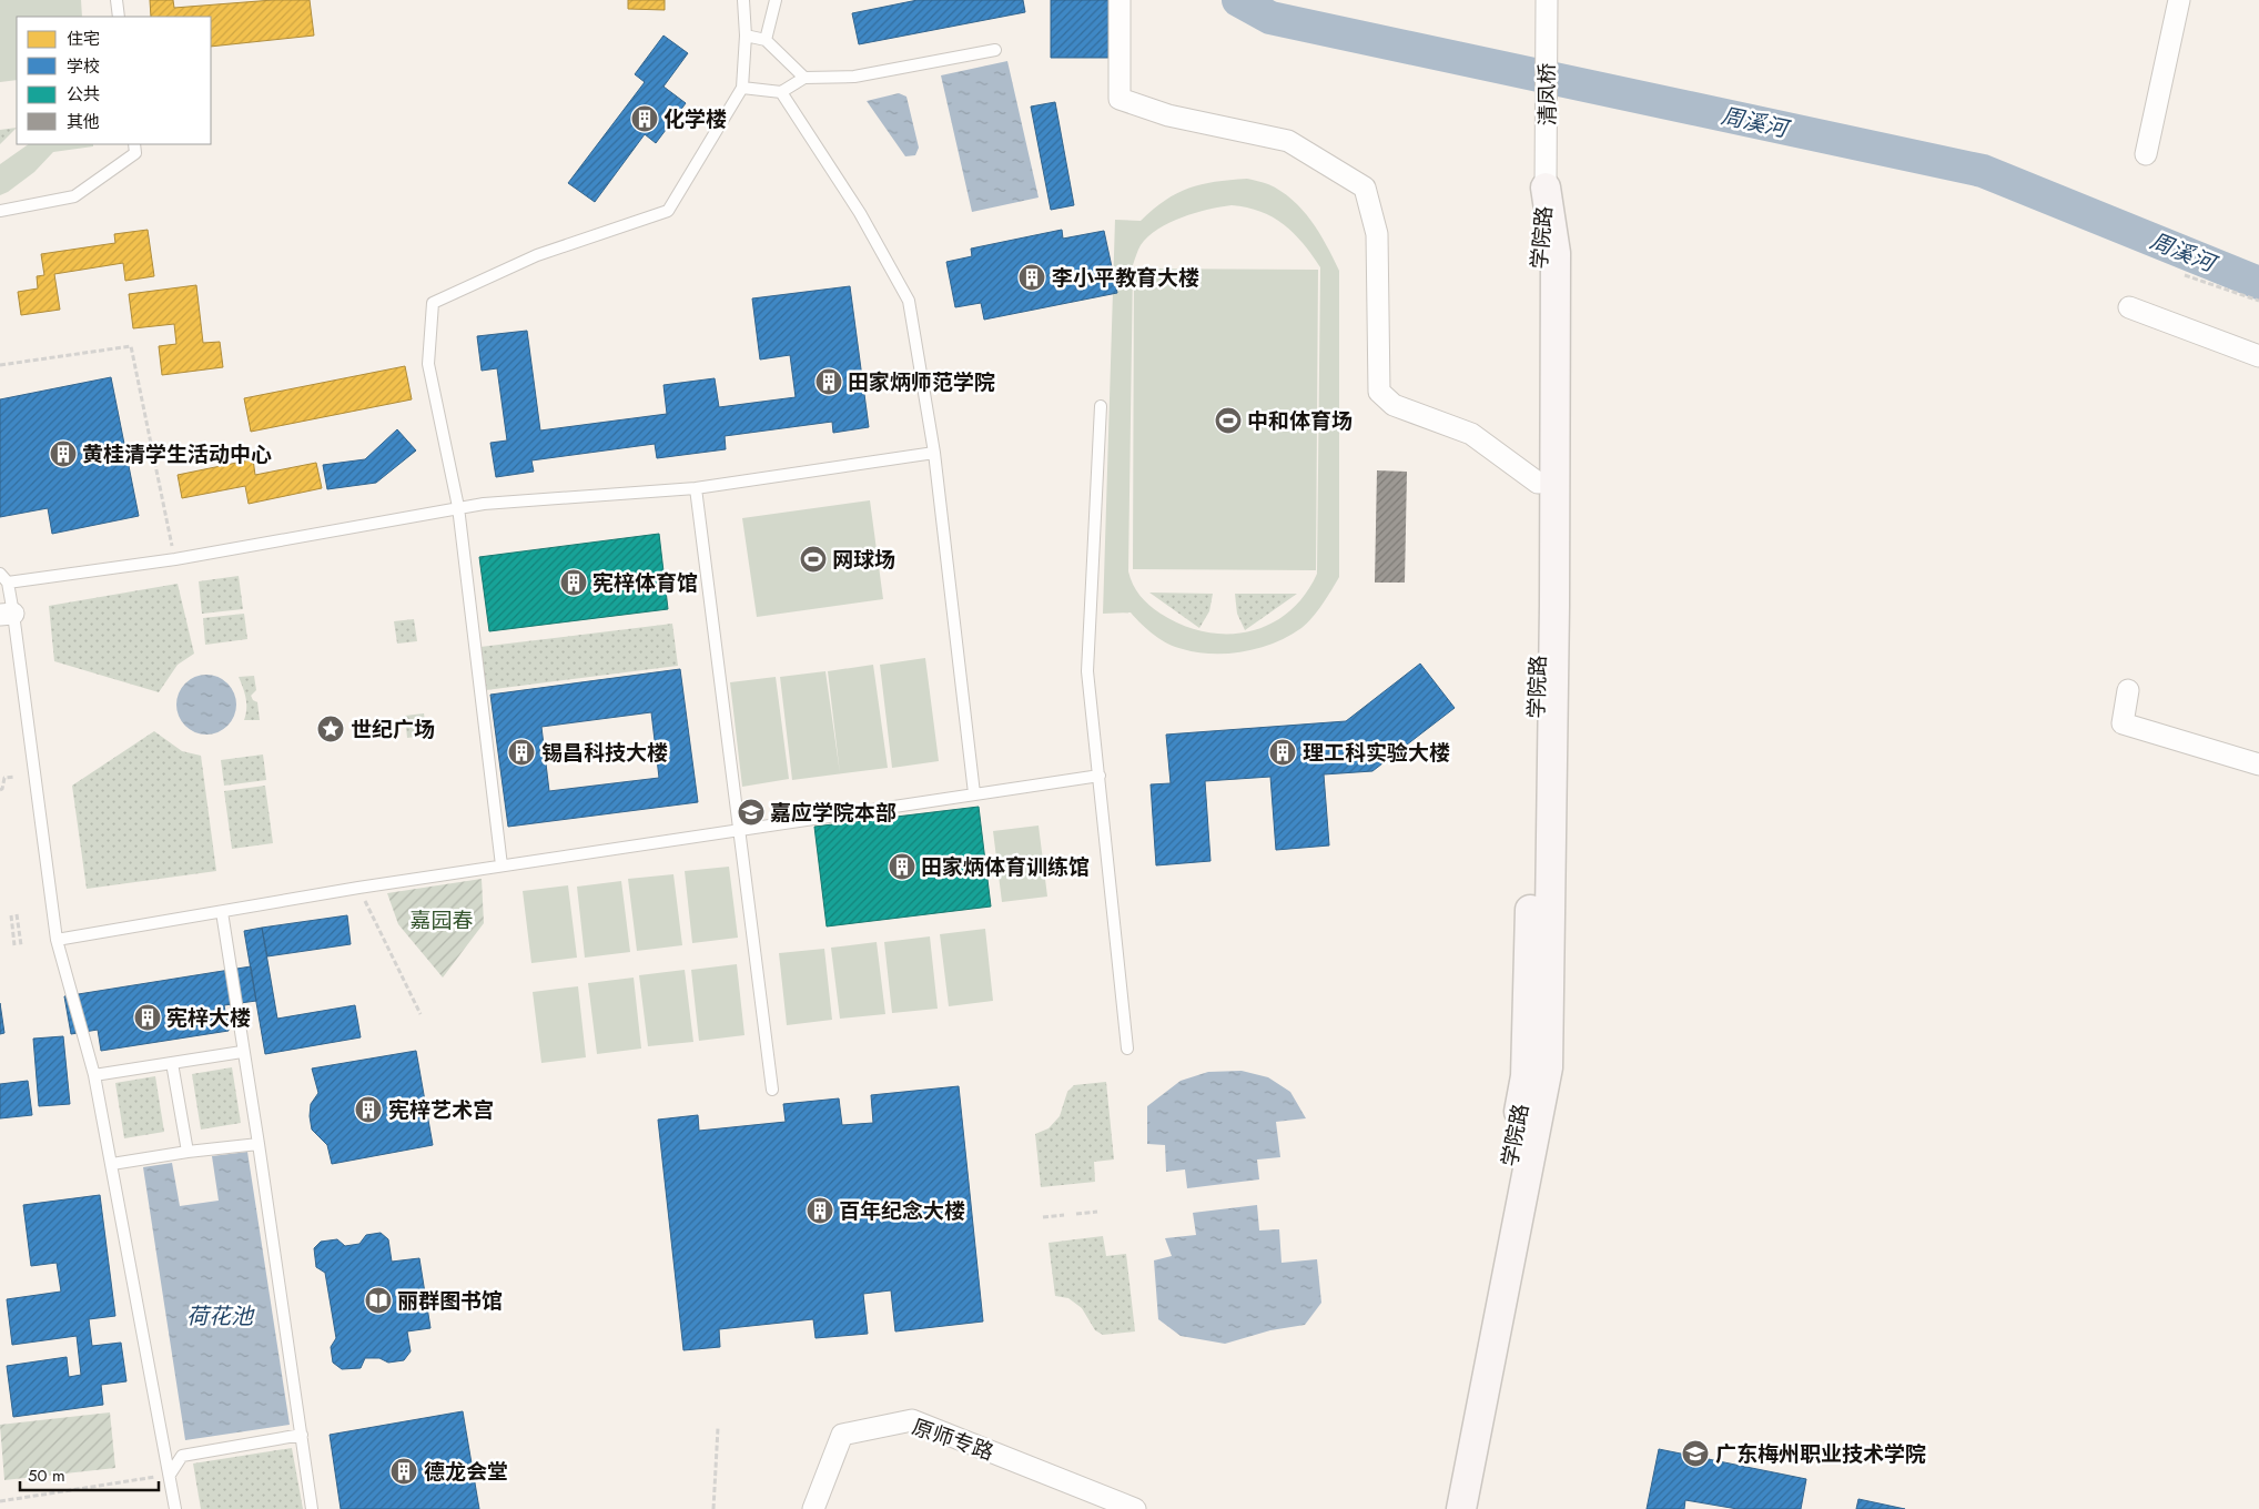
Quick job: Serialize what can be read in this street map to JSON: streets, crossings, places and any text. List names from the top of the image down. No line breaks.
{"streets":{"street":["清凤桥","学院路","原师专路"]},"crossings":[["清凤桥","学院路"]],"water":["周溪河","荷花池"],"parks":["嘉园春"],"places":{"building":["化学楼","李小平教育大楼","田家炳师范学院","黄桂清学生活动中心","宪梓体育馆","锡昌科技大楼","理工科实验大楼","田家炳体育训练馆","宪梓大楼","宪梓艺术宫","百年纪念大楼","德龙会堂"],"sports":["中和体育场","网球场"],"place":["世纪广场"],"school or university":["嘉应学院本部","广东梅州职业技术学院"],"library":["丽群图书馆"]},"legend":["住宅","学校","公共","其他"],"scale_bar":"50 m"}
